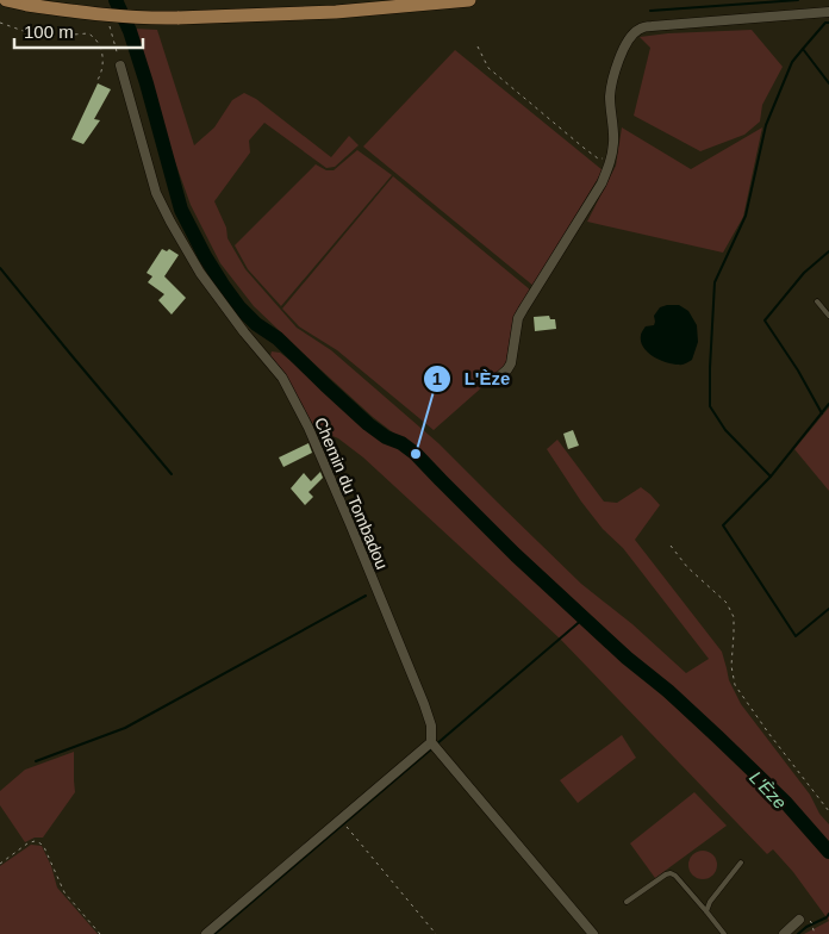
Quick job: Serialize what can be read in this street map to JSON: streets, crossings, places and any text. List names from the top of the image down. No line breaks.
{"streets":{"street":["Chemin du Tombadou"]},"water":["L'Èze"],"places":["L'Èze"],"scale_bar":"100 m"}
